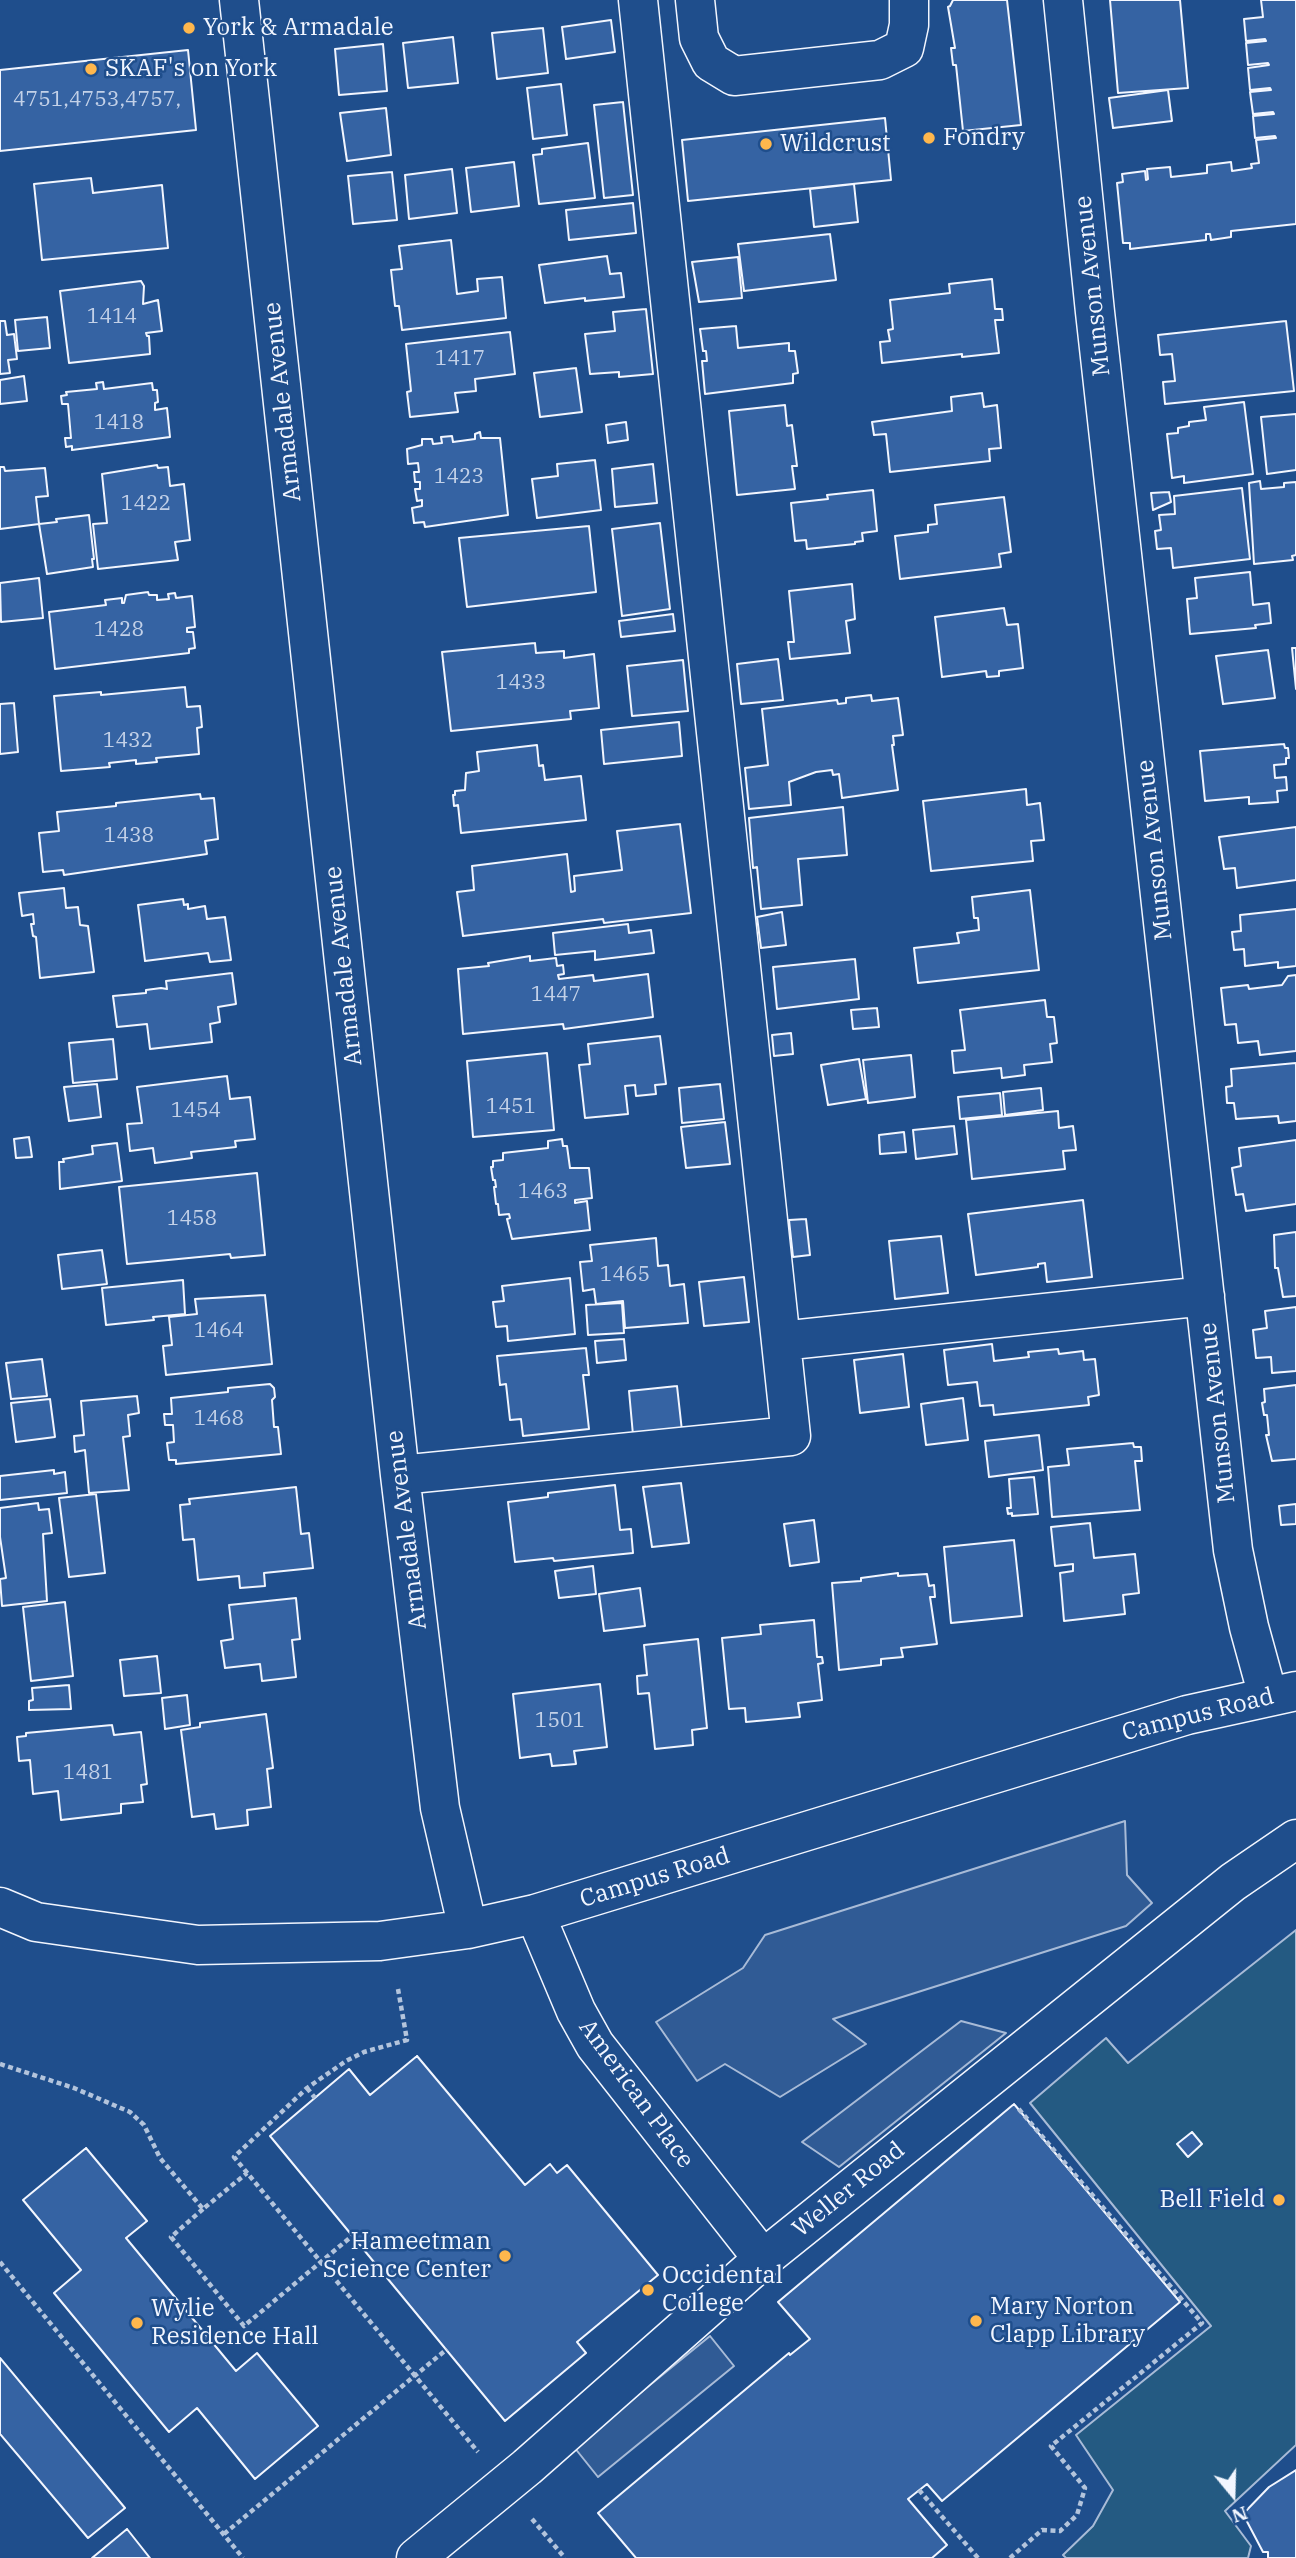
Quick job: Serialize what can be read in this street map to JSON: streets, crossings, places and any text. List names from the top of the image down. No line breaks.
{"streets":{"street":["Munson Avenue","Armadale Avenue","Campus Road","American Place","Weller Road"]},"crossings":[["Munson Avenue","Campus Road"],["Armadale Avenue","Campus Road"],["Campus Road","American Place"],["American Place","Weller Road"]],"places":["York & Armadale","SKAF's on York","Fondry","Wildcrust","Bell Field","Hameetman Science Center","Occidental College","Mary Norton Clapp Library","Wylie Residence Hall"],"house_numbers":["4751,4753,4757,","1414","1417","1418","1423","1422","1428","1433","1432","1438","1447","1451","1454","1463","1458","1465","1464","1468","1501","1481"],"north":"bottom"}
